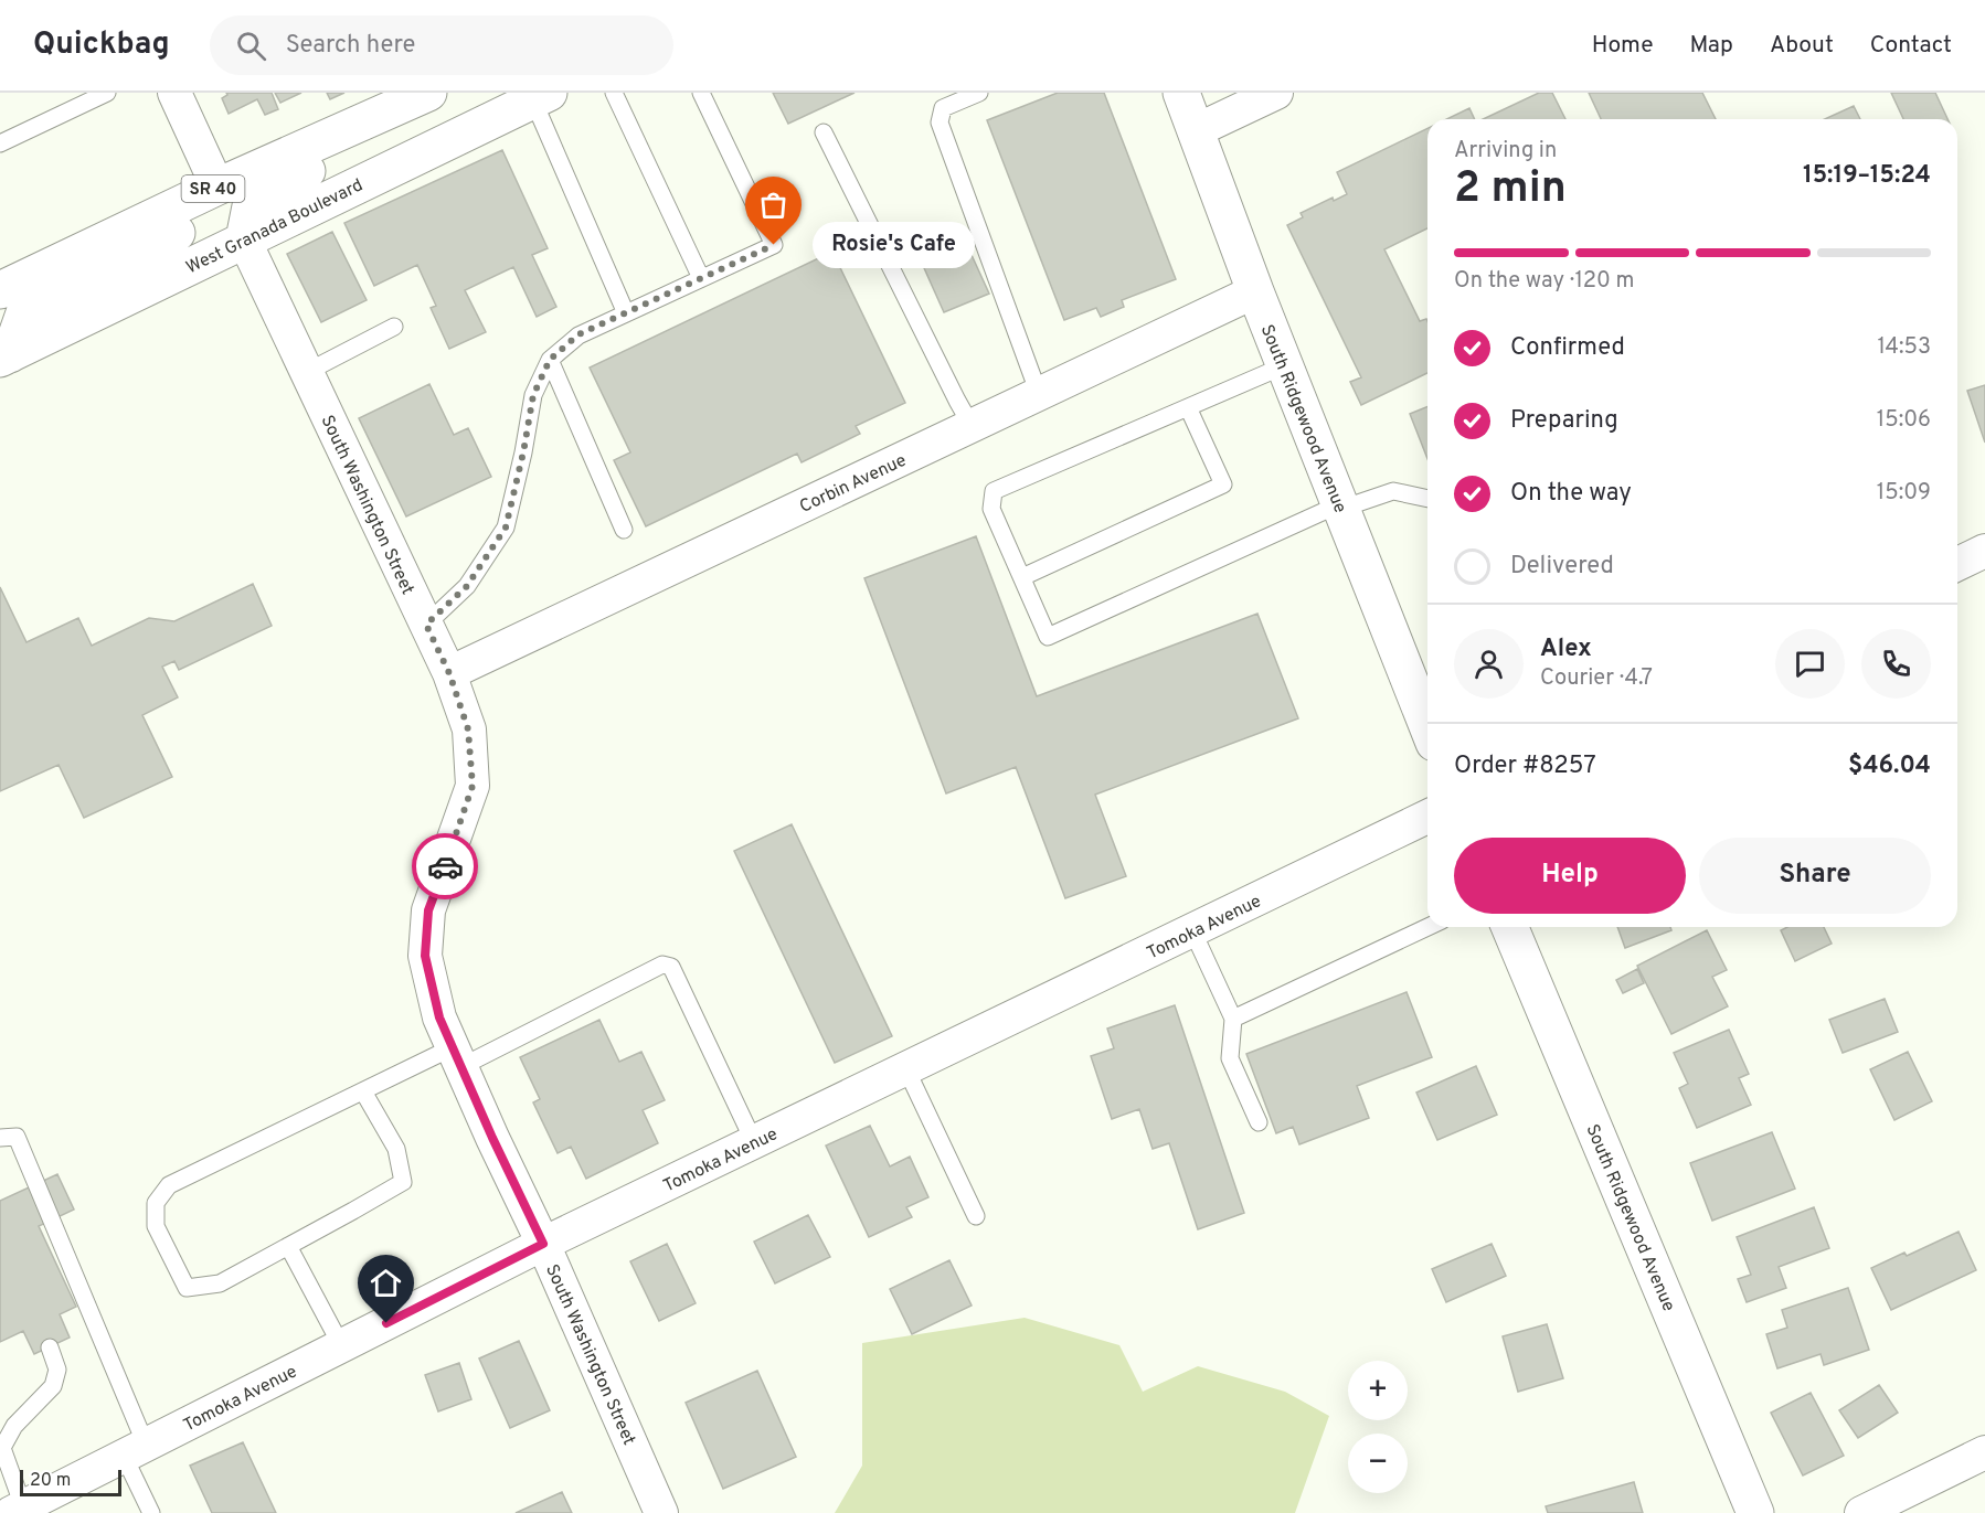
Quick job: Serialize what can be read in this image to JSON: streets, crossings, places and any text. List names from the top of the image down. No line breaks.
{"streets":{"main road":["SR 40","West Granada Boulevard","South Ridgewood Avenue"],"street":["Corbin Avenue","South Washington Street","Tomoka Avenue"]},"crossings":[["West Granada Boulevard","South Washington Street"],["South Ridgewood Avenue","Corbin Avenue"],["Corbin Avenue","South Washington Street"],["South Washington Street","Tomoka Avenue"]],"places":["Rosie's Cafe"],"scale_bar":"20 m","page":{"header":"Quickbag","search":"Search here","nav":["Home","Map","About","Contact"],"heading":["2 min","Arriving in","15:19–15:24"],"panel":["Alex","Courier · 4.7","Order #8257","$46.04"],"bubble":"Rosie's Cafe","bar":"On the way · 120 m","list":[["Confirmed","14:53"],["Preparing","15:06"],["On the way","15:09"],"Delivered"],"buttons":["Help","Share"],"map_buttons":["+","−"],"scale":"20 m"}}
